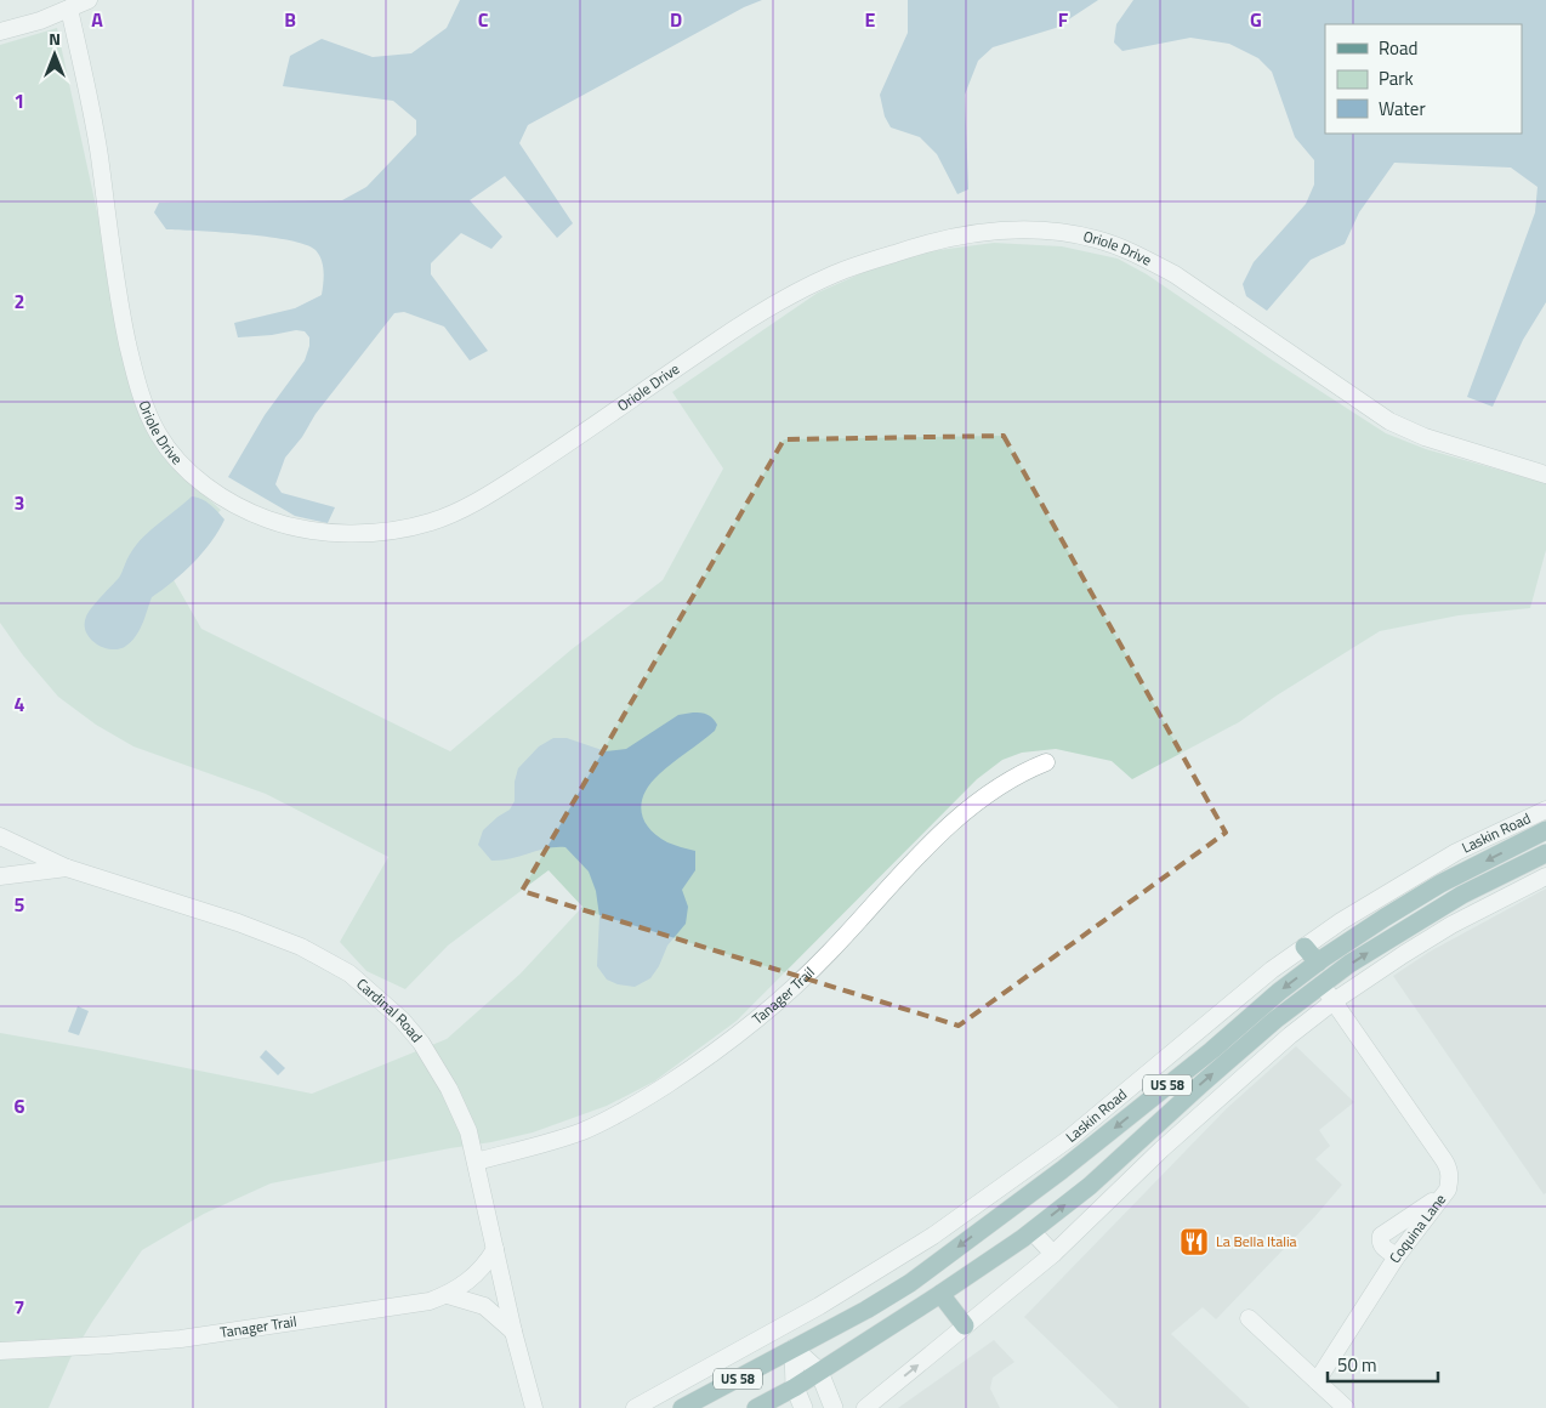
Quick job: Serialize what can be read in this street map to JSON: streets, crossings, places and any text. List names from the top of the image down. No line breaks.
{"streets":{"main road":["Laskin Road","US 58"],"street":["Oriole Drive","Tanager Trail","Cardinal Road","Coquina Lane"]},"crossings":[["Tanager Trail","Cardinal Road"],["US 58","Coquina Lane"]],"places":{"restaurant":["La Bella Italia"]},"legend":["Road","Park","Water"],"scale_bar":"50 m","north":"top","grid":{"columns":["A","B","C","D","E","F","G"],"rows":["1","2","3","4","5","6","7"]}}
